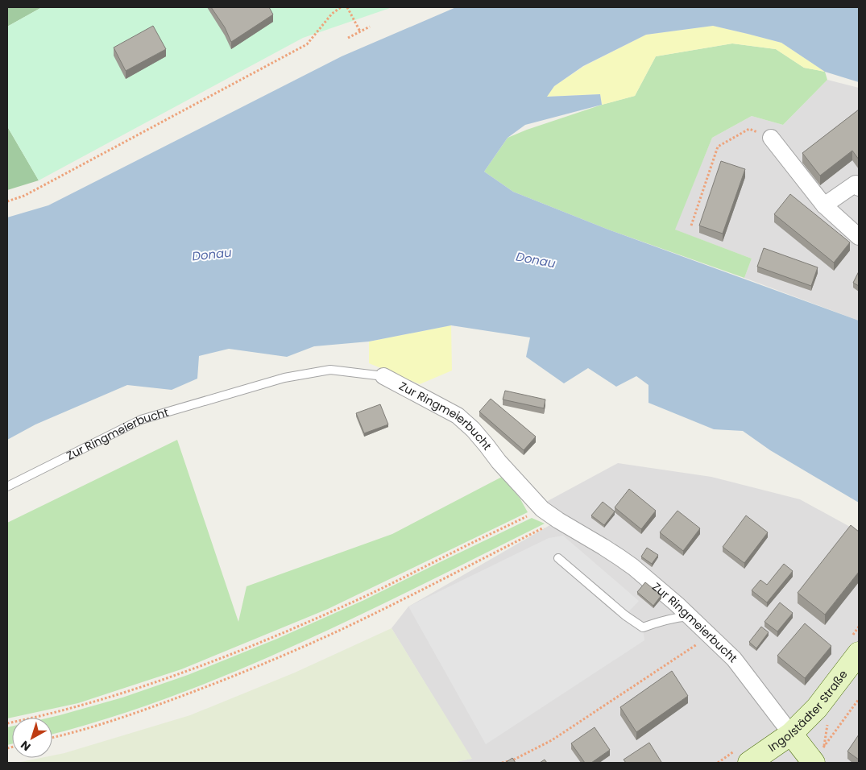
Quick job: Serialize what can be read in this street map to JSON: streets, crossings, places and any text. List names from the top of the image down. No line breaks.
{"streets":{"main road":["Ingolstädter Straße"],"street":["Zur Ringmeierbucht"]},"crossings":[["Zur Ringmeierbucht","Ingolstädter Straße"]],"water":["Donau"],"north":"bottom left"}
